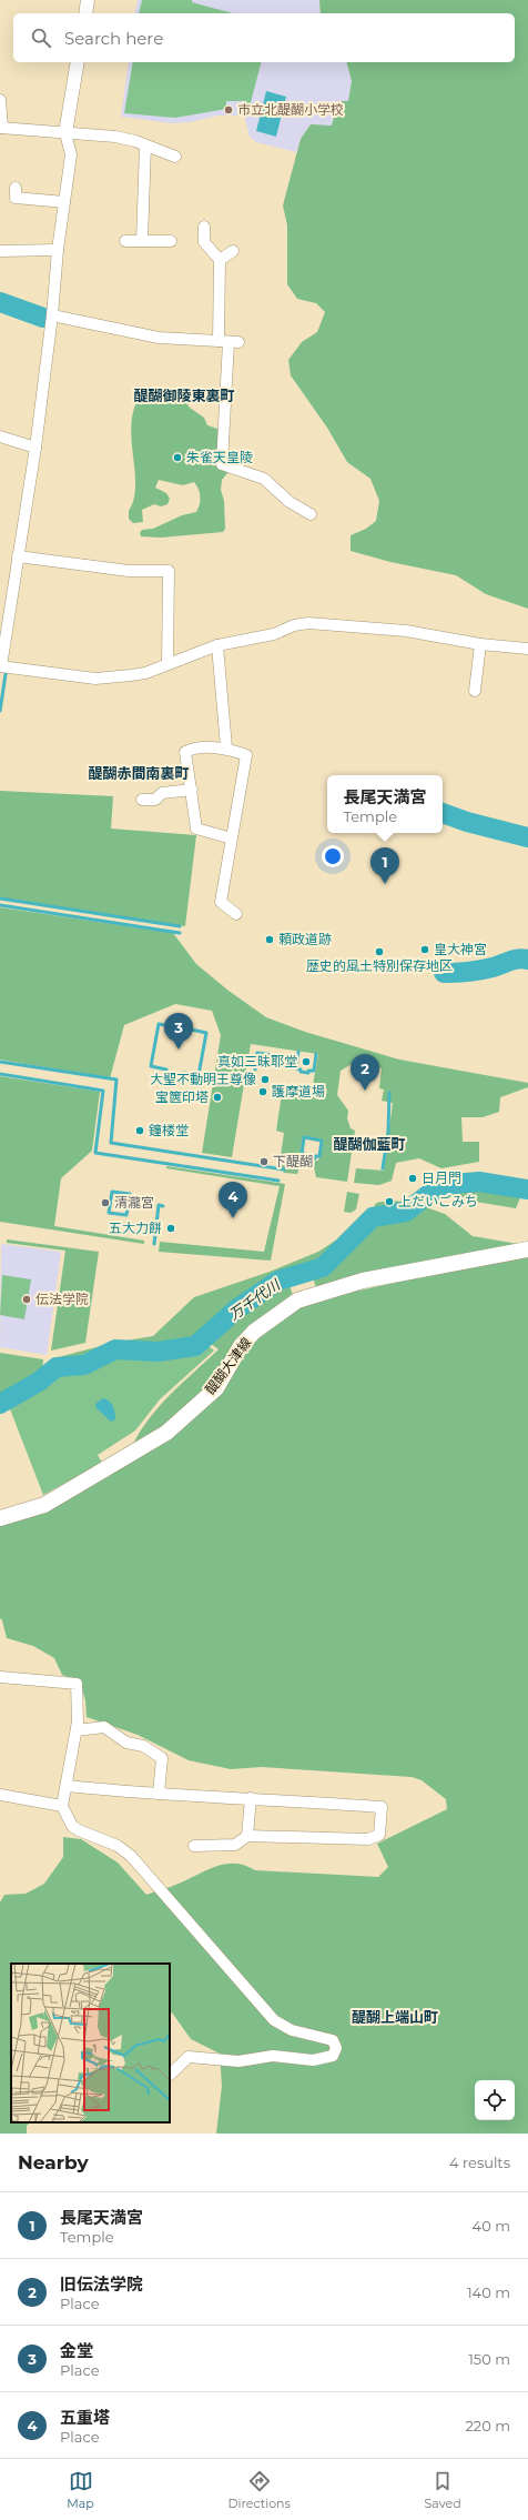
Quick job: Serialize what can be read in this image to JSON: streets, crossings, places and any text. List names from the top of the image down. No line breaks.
{"streets":{"main road":["醍醐大津線"]},"districts":["醍醐御陵東裏町","醍醐赤間南裏町","醍醐伽藍町","醍醐上端山町"],"water":["万千代川"],"places":["市立北醍醐小学校","朱雀天皇陵","頼政道跡","皇大神宮","歴史的風土特別保存地区","真如三昧耶堂","大聖不動明王尊像","護摩道場","宝篋印塔","鐘楼堂","下醍醐","日月門","上だいごみち","清瀧宮","五大力餅","伝法学院"],"page":{"search":"Search here","popup":["長尾天満宮","Temple"],"pins":["1","3","2","4"],"heading":["Nearby","4 results"],"list":[{"mark":"1","name":"長尾天満宮","note":"Temple","value":"40 m"},{"mark":"2","name":"旧伝法学院","note":"Place","value":"140 m"},{"mark":"3","name":"金堂","note":"Place","value":"150 m"},{"mark":"4","name":"五重塔","note":"Place","value":"220 m"}],"nav":["Map","Directions","Saved"]}}
